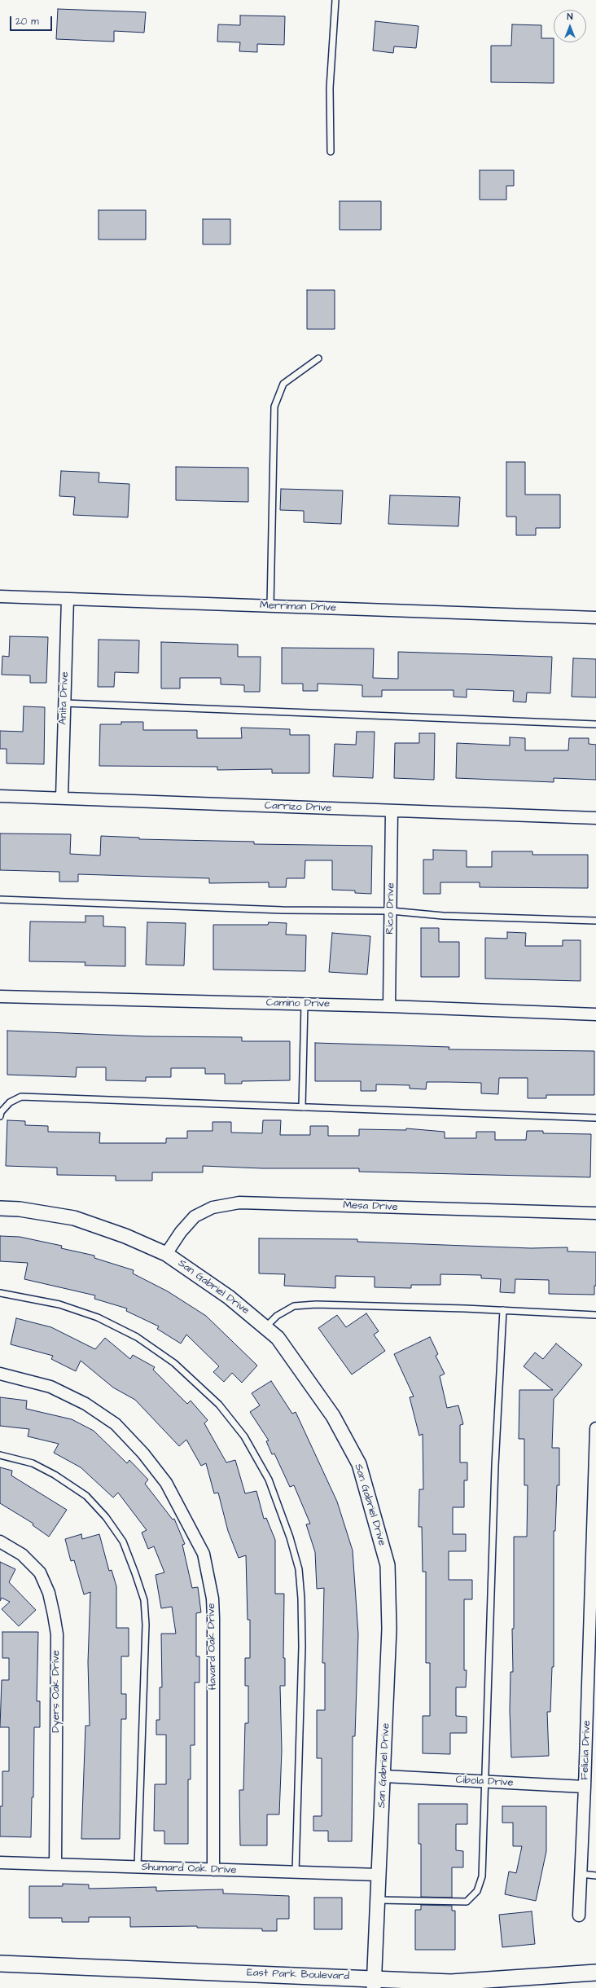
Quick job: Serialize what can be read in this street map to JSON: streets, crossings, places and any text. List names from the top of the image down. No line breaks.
{"streets":{"main road":["East Park Boulevard"],"street":["Merriman Drive","Anita Drive","Carrizo Drive","Rico Drive","Camino Drive","Mesa Drive","San Gabriel Drive","Havard Oak Drive","Dyers Oak Drive","Felicia Drive","Cibola Drive","Shumard Oak Drive"]},"crossings":[["Merriman Drive","Anita Drive"],["Anita Drive","Carrizo Drive"],["Carrizo Drive","Rico Drive"],["Rico Drive","Camino Drive"],["Mesa Drive","San Gabriel Drive"],["San Gabriel Drive","Cibola Drive"],["San Gabriel Drive","Shumard Oak Drive"],["San Gabriel Drive","East Park Boulevard"],["Havard Oak Drive","Shumard Oak Drive"],["Dyers Oak Drive","Shumard Oak Drive"],["Felicia Drive","Cibola Drive"]],"scale_bar":"20 m","north":"top"}
